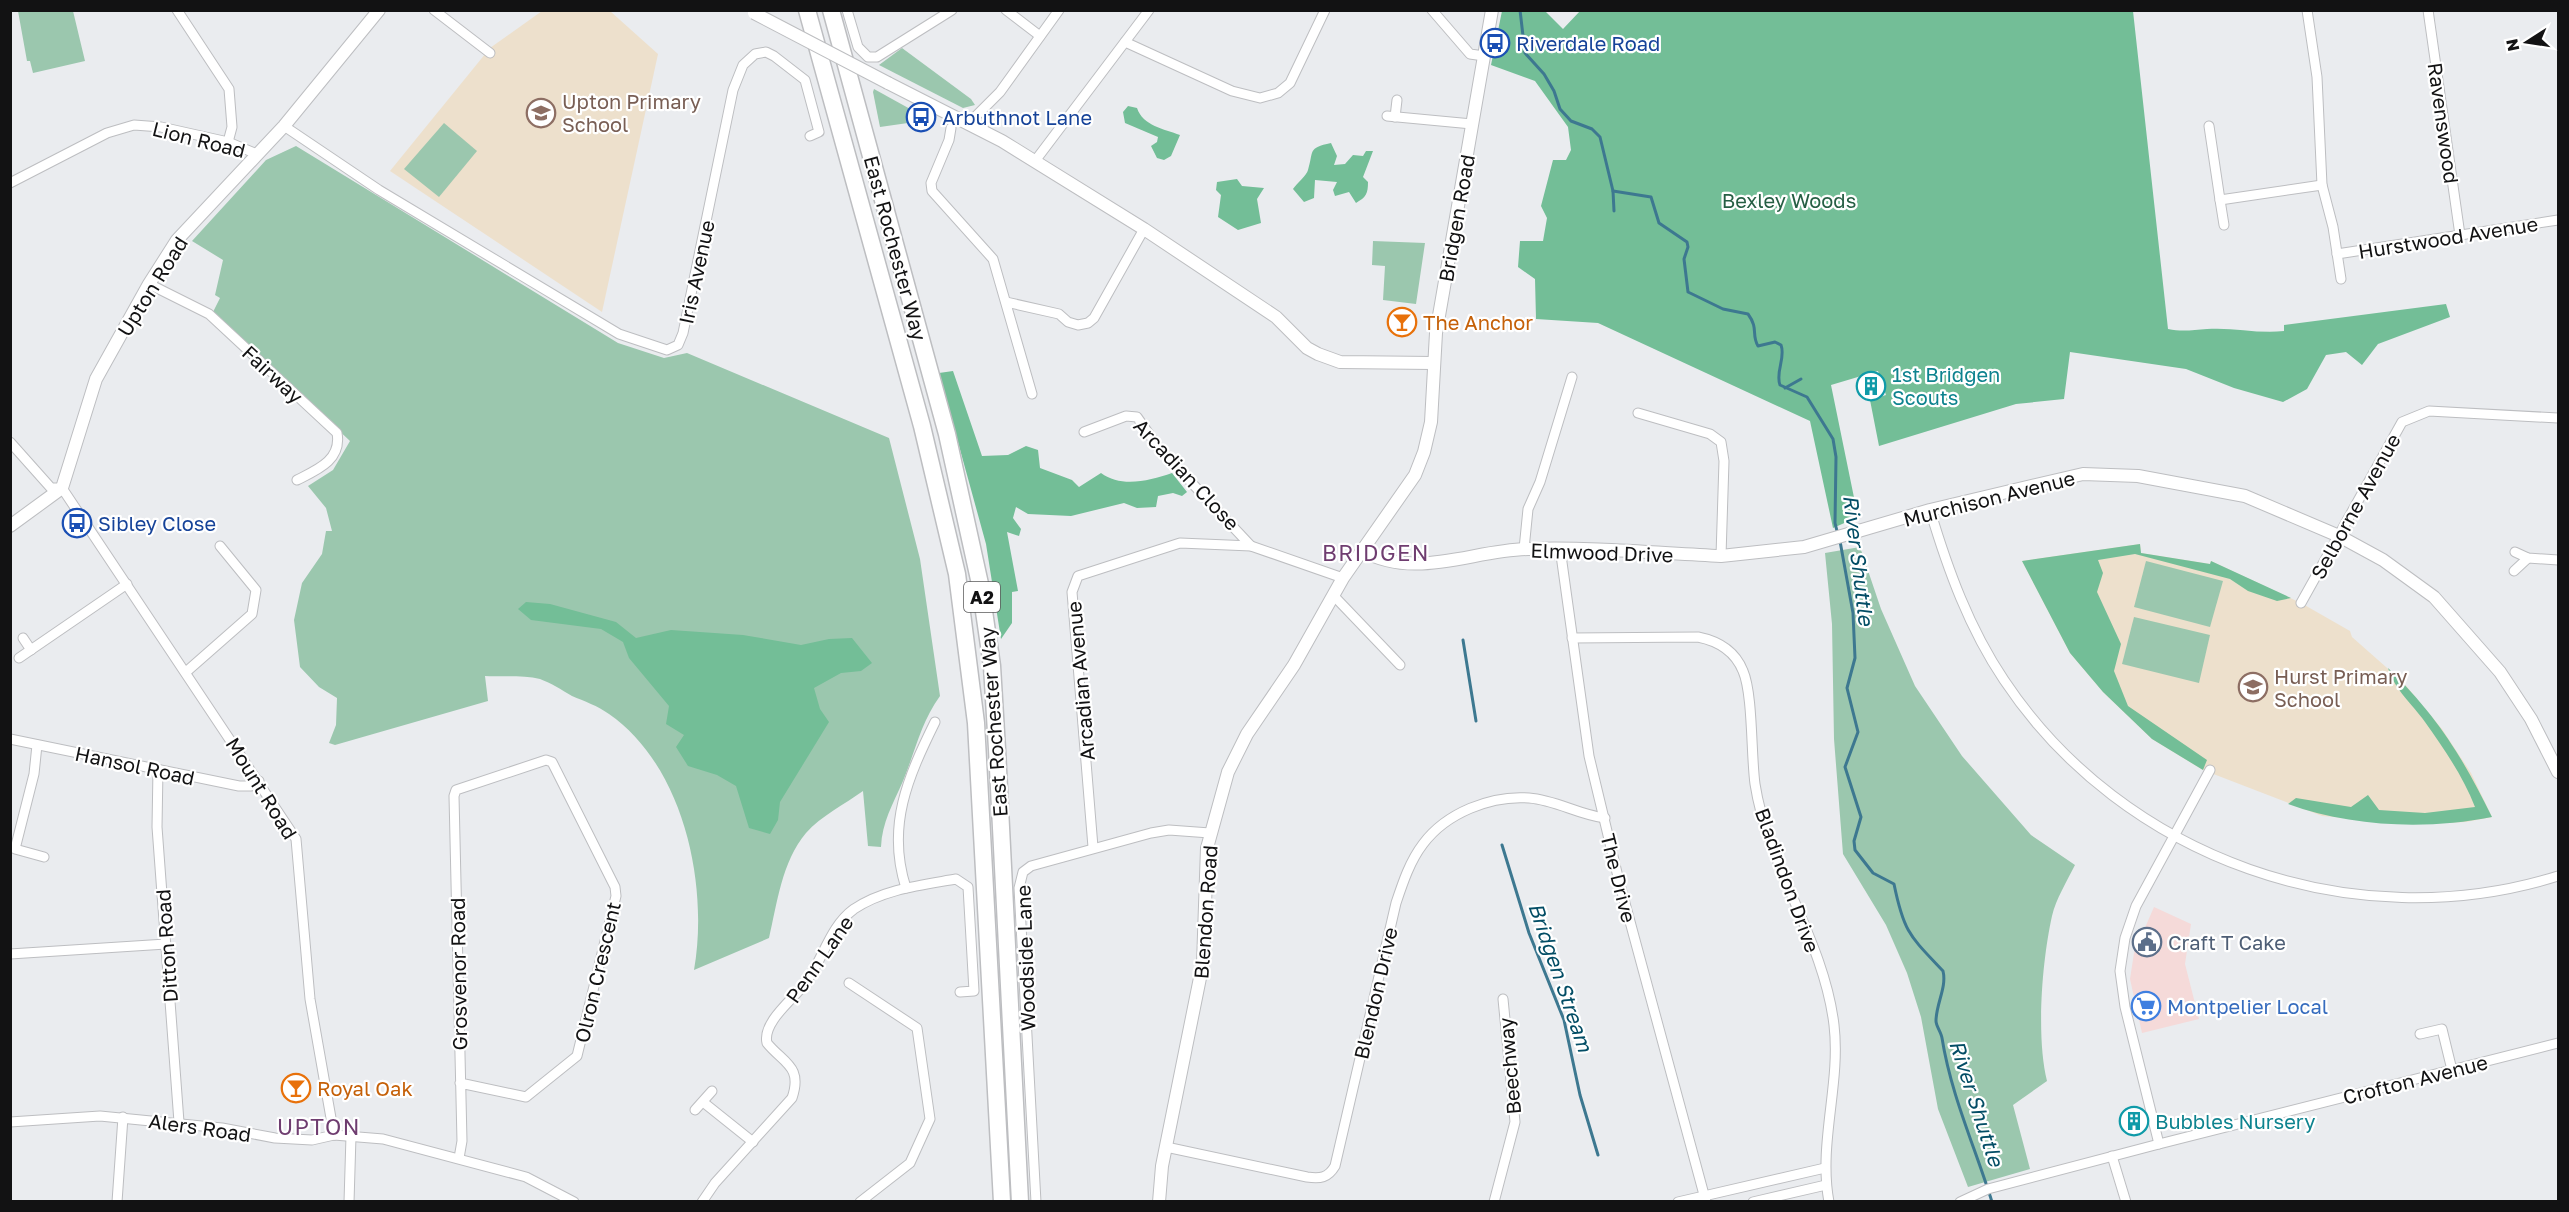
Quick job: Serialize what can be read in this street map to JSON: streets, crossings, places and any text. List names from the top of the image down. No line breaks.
{"streets":{"highway":["East Rochester Way","A2"],"street":["Ravenswood","Lion Road","Bridgen Road","Hurstwood Avenue","Iris Avenue","Upton Road","Fairway","Arcadian Close","Murchison Avenue","Selborne Avenue","Elmwood Drive","Arcadian Avenue","Hansol Road","Mount Road","The Drive","Bladindon Drive","Blendon Road","Ditton Road","Woodside Lane","Penn Lane","Olron Crescent","Grosvenor Road","Blendon Drive","Beechway","Crofton Avenue","Alers Road"]},"crossings":[["Ravenswood","Hurstwood Avenue"],["Lion Road","Upton Road"],["Bridgen Road","Elmwood Drive"],["Bridgen Road","Blendon Road"],["Iris Avenue","Upton Road"],["Upton Road","Fairway"],["Upton Road","Mount Road"],["Arcadian Close","Arcadian Avenue"],["Murchison Avenue","Selborne Avenue"],["Murchison Avenue","Elmwood Drive"],["Elmwood Drive","The Drive"],["Elmwood Drive","Blendon Road"],["Arcadian Avenue","Blendon Road"],["Arcadian Avenue","Woodside Lane"],["Hansol Road","Mount Road"],["Hansol Road","Ditton Road"],["Mount Road","Alers Road"],["The Drive","Bladindon Drive"],["The Drive","Blendon Drive"],["Blendon Road","Woodside Lane"],["Blendon Road","Blendon Drive"],["Ditton Road","Alers Road"],["Olron Crescent","Grosvenor Road"],["Grosvenor Road","Alers Road"]],"districts":["BRIDGEN","UPTON"],"water":["River Shuttle","Bridgen Stream"],"parks":["Bexley Woods"],"places":{"bus stop":["Riverdale Road","Arbuthnot Lane","Sibley Close"],"school or university":["Upton Primary School","Hurst Primary School"],"bar":["The Anchor","Royal Oak"],"building":["1st Bridgen Scouts","Bubbles Nursery"],"public building":["Craft T Cake"],"supermarket":["Montpelier Local"]},"north":"left"}
